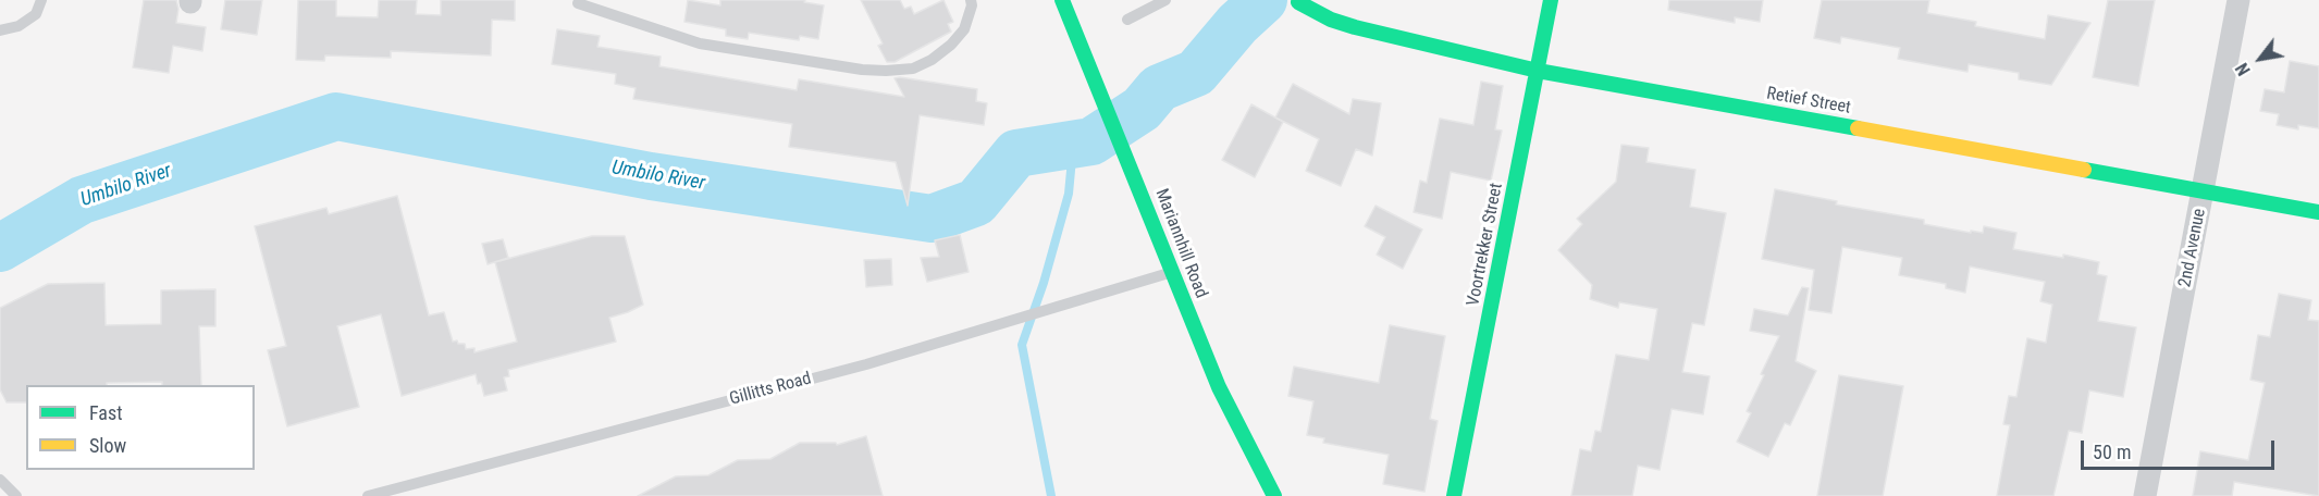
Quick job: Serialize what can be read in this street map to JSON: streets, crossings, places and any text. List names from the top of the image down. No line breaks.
{"streets":{"street":["Retief Street","Mariannhill Road","Voortrekker Street","2nd Avenue"],"lane":["Gillitts Road"]},"crossings":[["Retief Street","Voortrekker Street"],["Retief Street","2nd Avenue"],["Mariannhill Road","Gillitts Road"]],"water":["Umbilo River"],"legend":["Fast","Slow"],"scale_bar":"50 m","north":"bottom left"}
